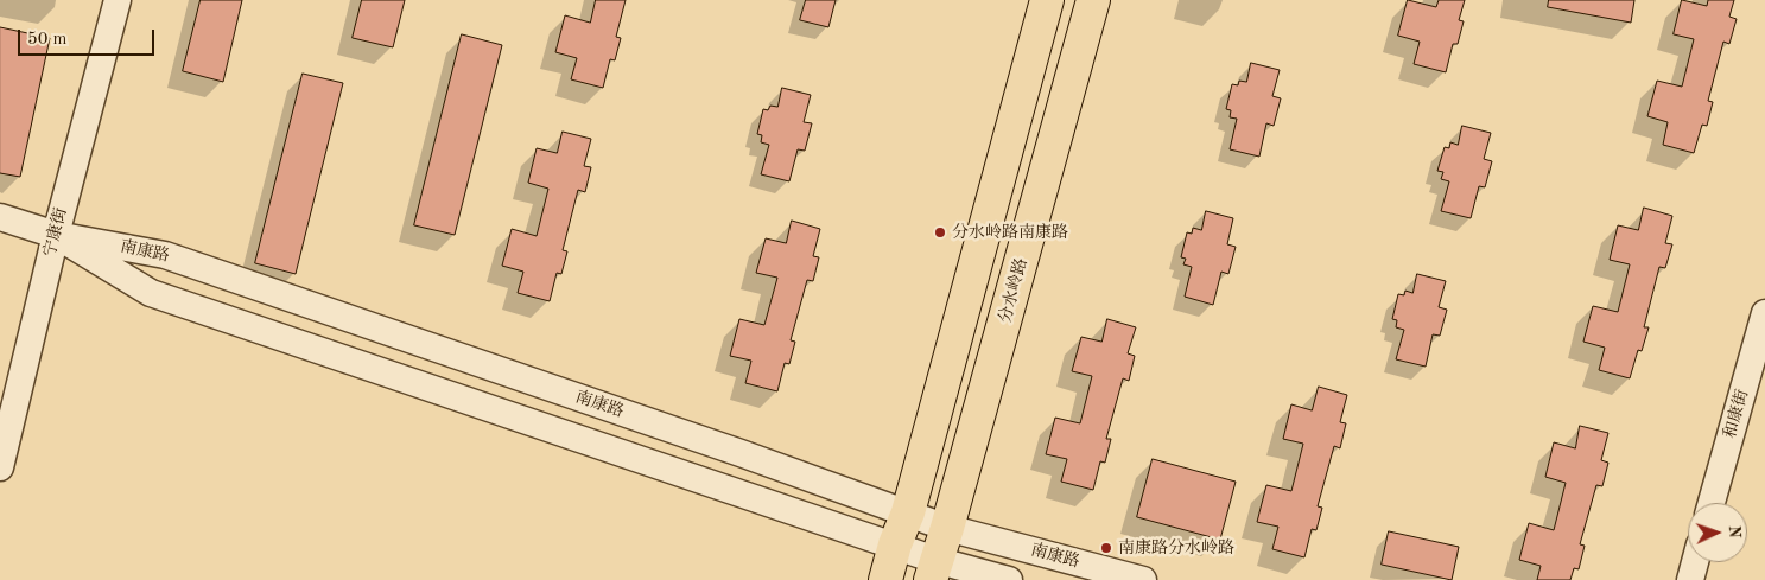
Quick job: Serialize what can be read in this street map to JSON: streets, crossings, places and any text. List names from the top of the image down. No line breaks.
{"streets":{"main road":["分水岭路"],"street":["宁康街","南康路","和康街"]},"crossings":[["宁康街","南康路"],["南康路","分水岭路"]],"places":["分水岭路南康路","南康路分水岭路"],"scale_bar":"50 m","north":"right"}
